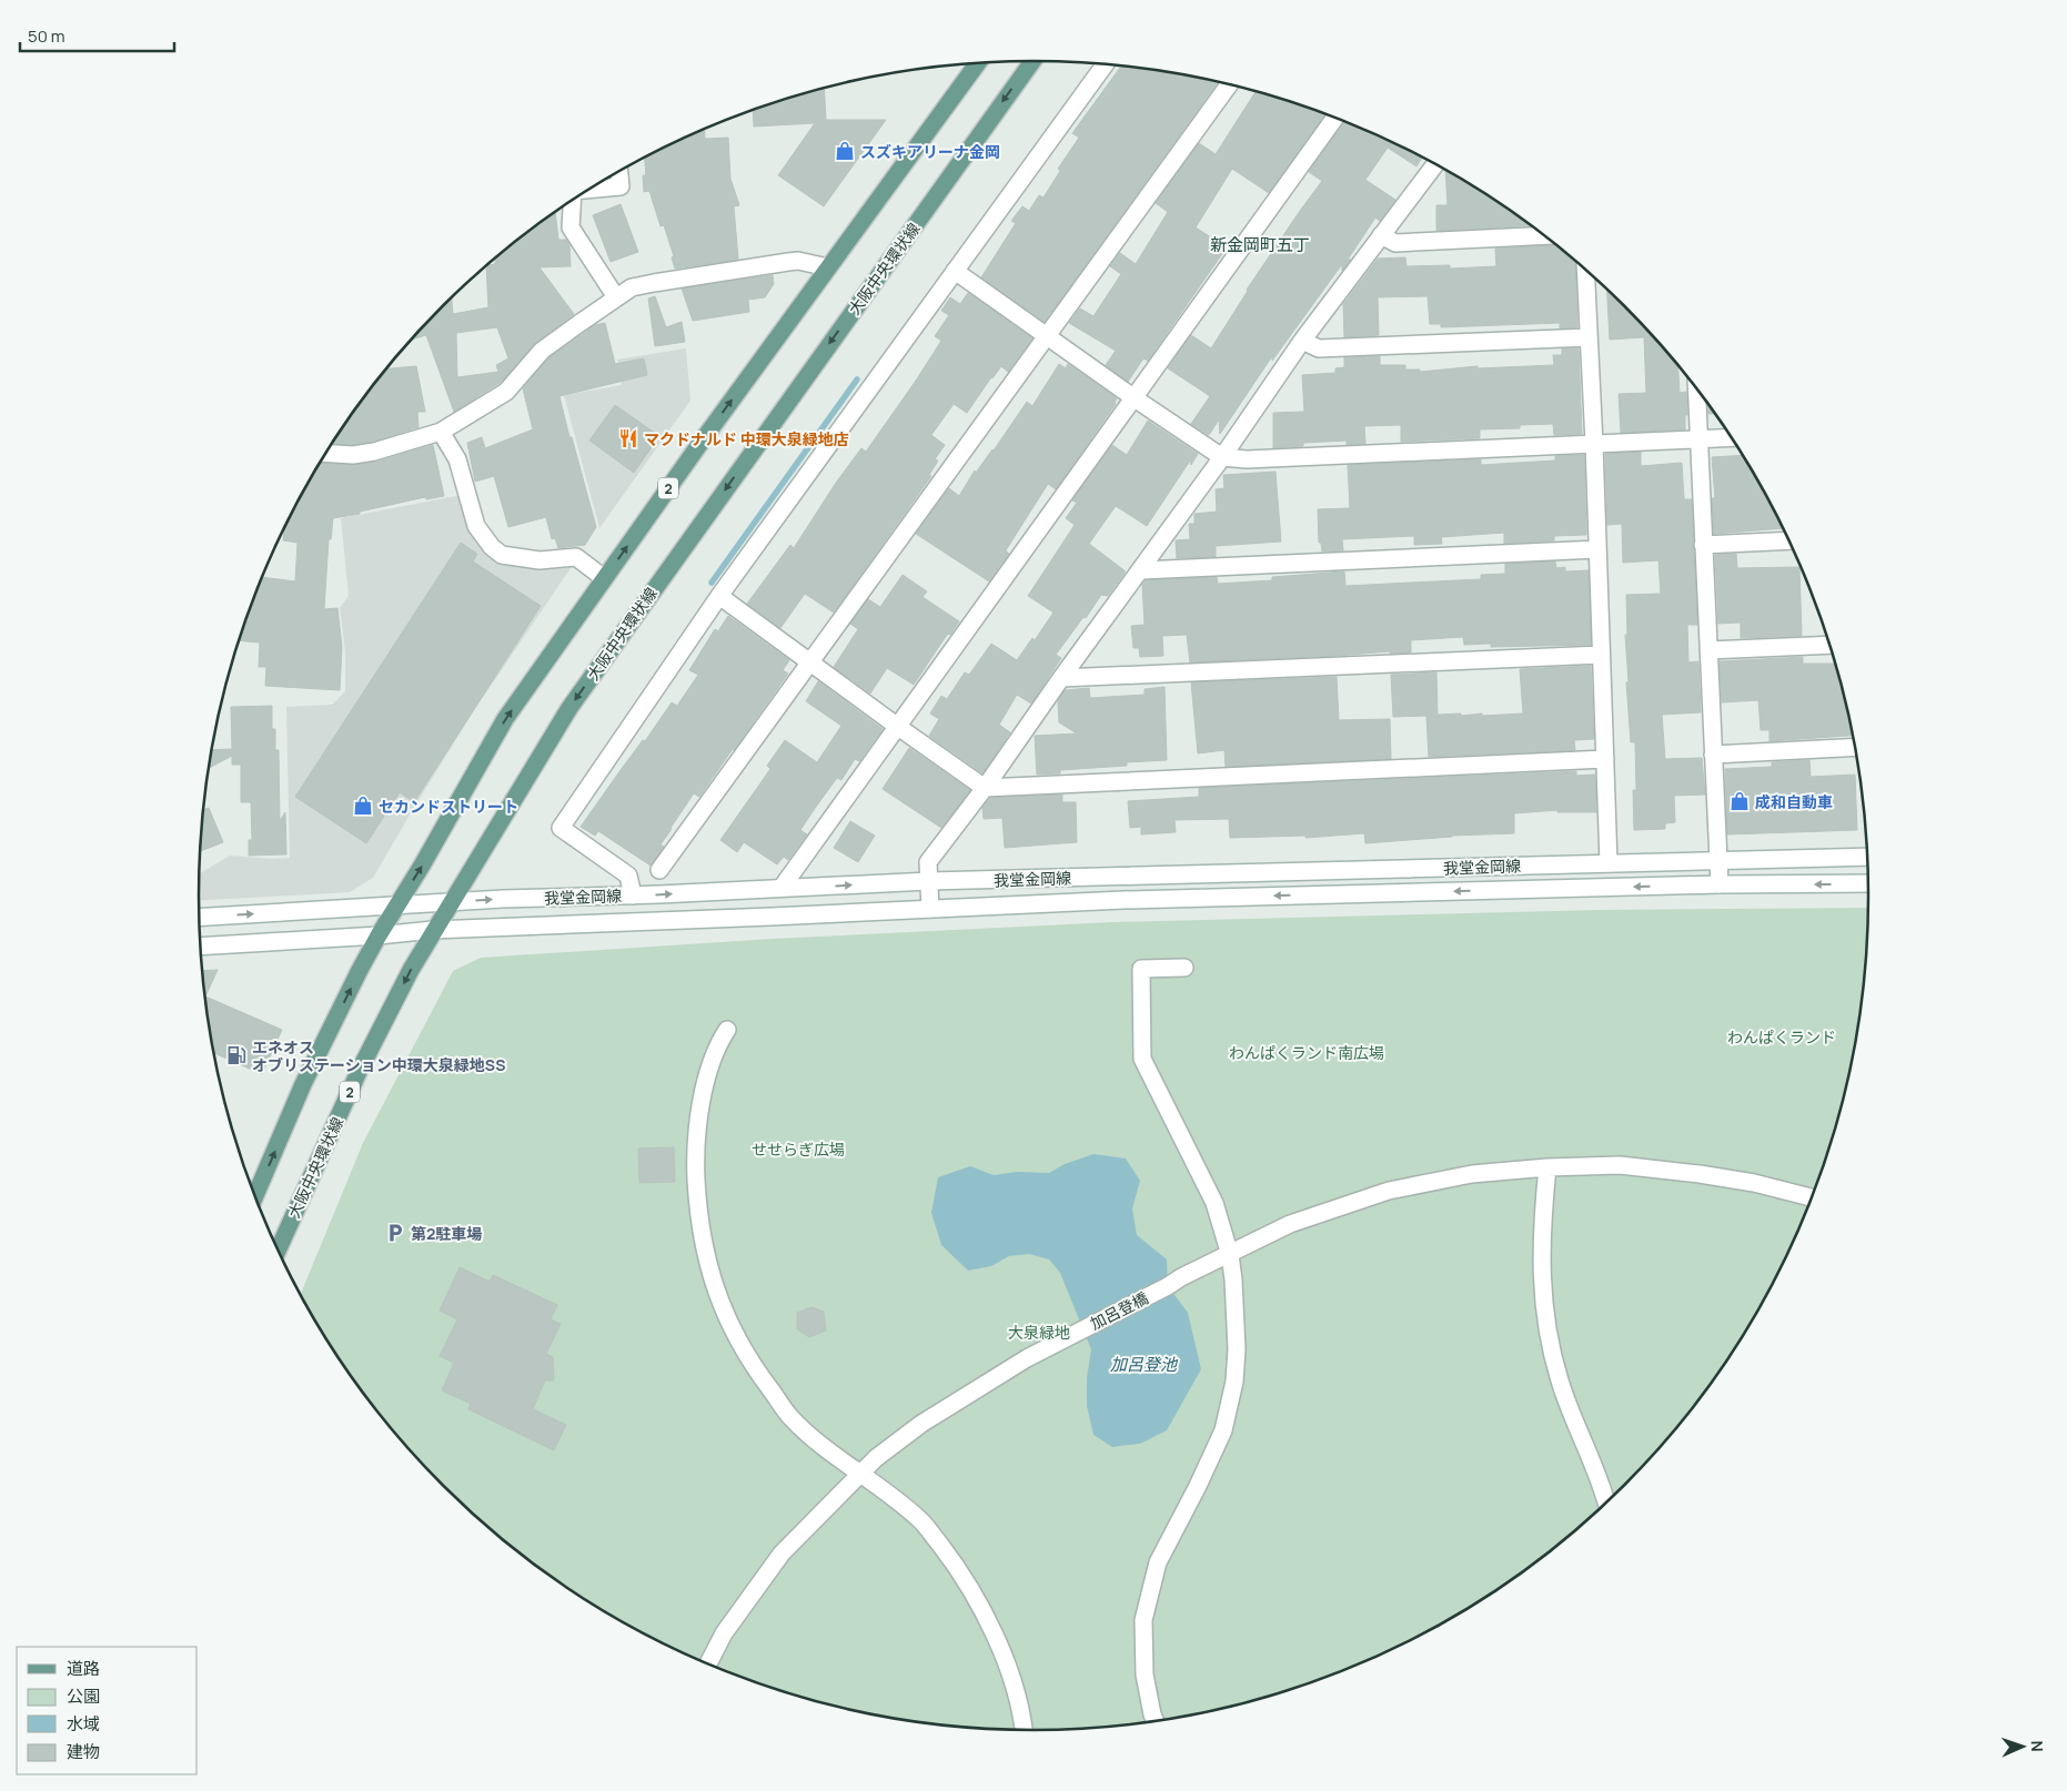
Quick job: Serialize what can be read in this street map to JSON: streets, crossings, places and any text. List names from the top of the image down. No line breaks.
{"streets":{"main road":["大阪中央環状線","2"],"street":["我堂金岡線","加呂登橋"]},"crossings":[["大阪中央環状線","我堂金岡線"],["2","我堂金岡線"]],"districts":["新金岡町五丁"],"water":["加呂登池"],"parks":["わんぱくランド","わんぱくランド南広場","せせらぎ広場","大泉緑地"],"places":{"shop":["スズキアリーナ金岡","成和自動車","セカンドストリート"],"restaurant":["マクドナルド 中環大泉緑地店"],"fuel station":["エネオス オブリステーション中環大泉緑地SS"],"parking":["第2駐車場"]},"legend":["道路","公園","水域","建物"],"scale_bar":"50 m","north":"right"}
